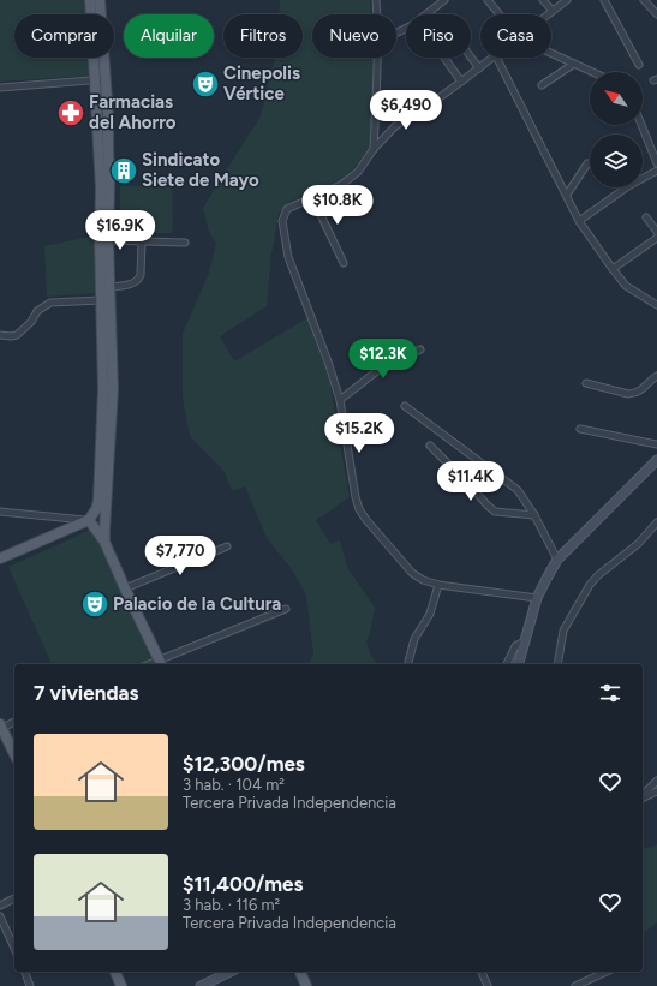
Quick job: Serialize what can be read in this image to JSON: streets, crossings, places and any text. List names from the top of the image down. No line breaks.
{"places":{"theatre":["Cinepolis Vértice","Palacio de la Cultura"],"pharmacy":["Farmacias del Ahorro"],"building":["Sindicato Siete de Mayo"]},"north":"top left","page":{"chip":["Comprar","Alquilar","Filtros","Nuevo","Piso","Casa"],"price":["$6,490","$10.8K","$16.9K","$12.3K","$15.2K","$11.4K","$7,770"],"heading":"7 viviendas","list":[{"name":"$12,300/mes","note":"3 hab. · 104 m² · Tercera Privada Independencia"},{"name":"$11,400/mes","note":"3 hab. · 116 m² · Tercera Privada Independencia"}]}}
